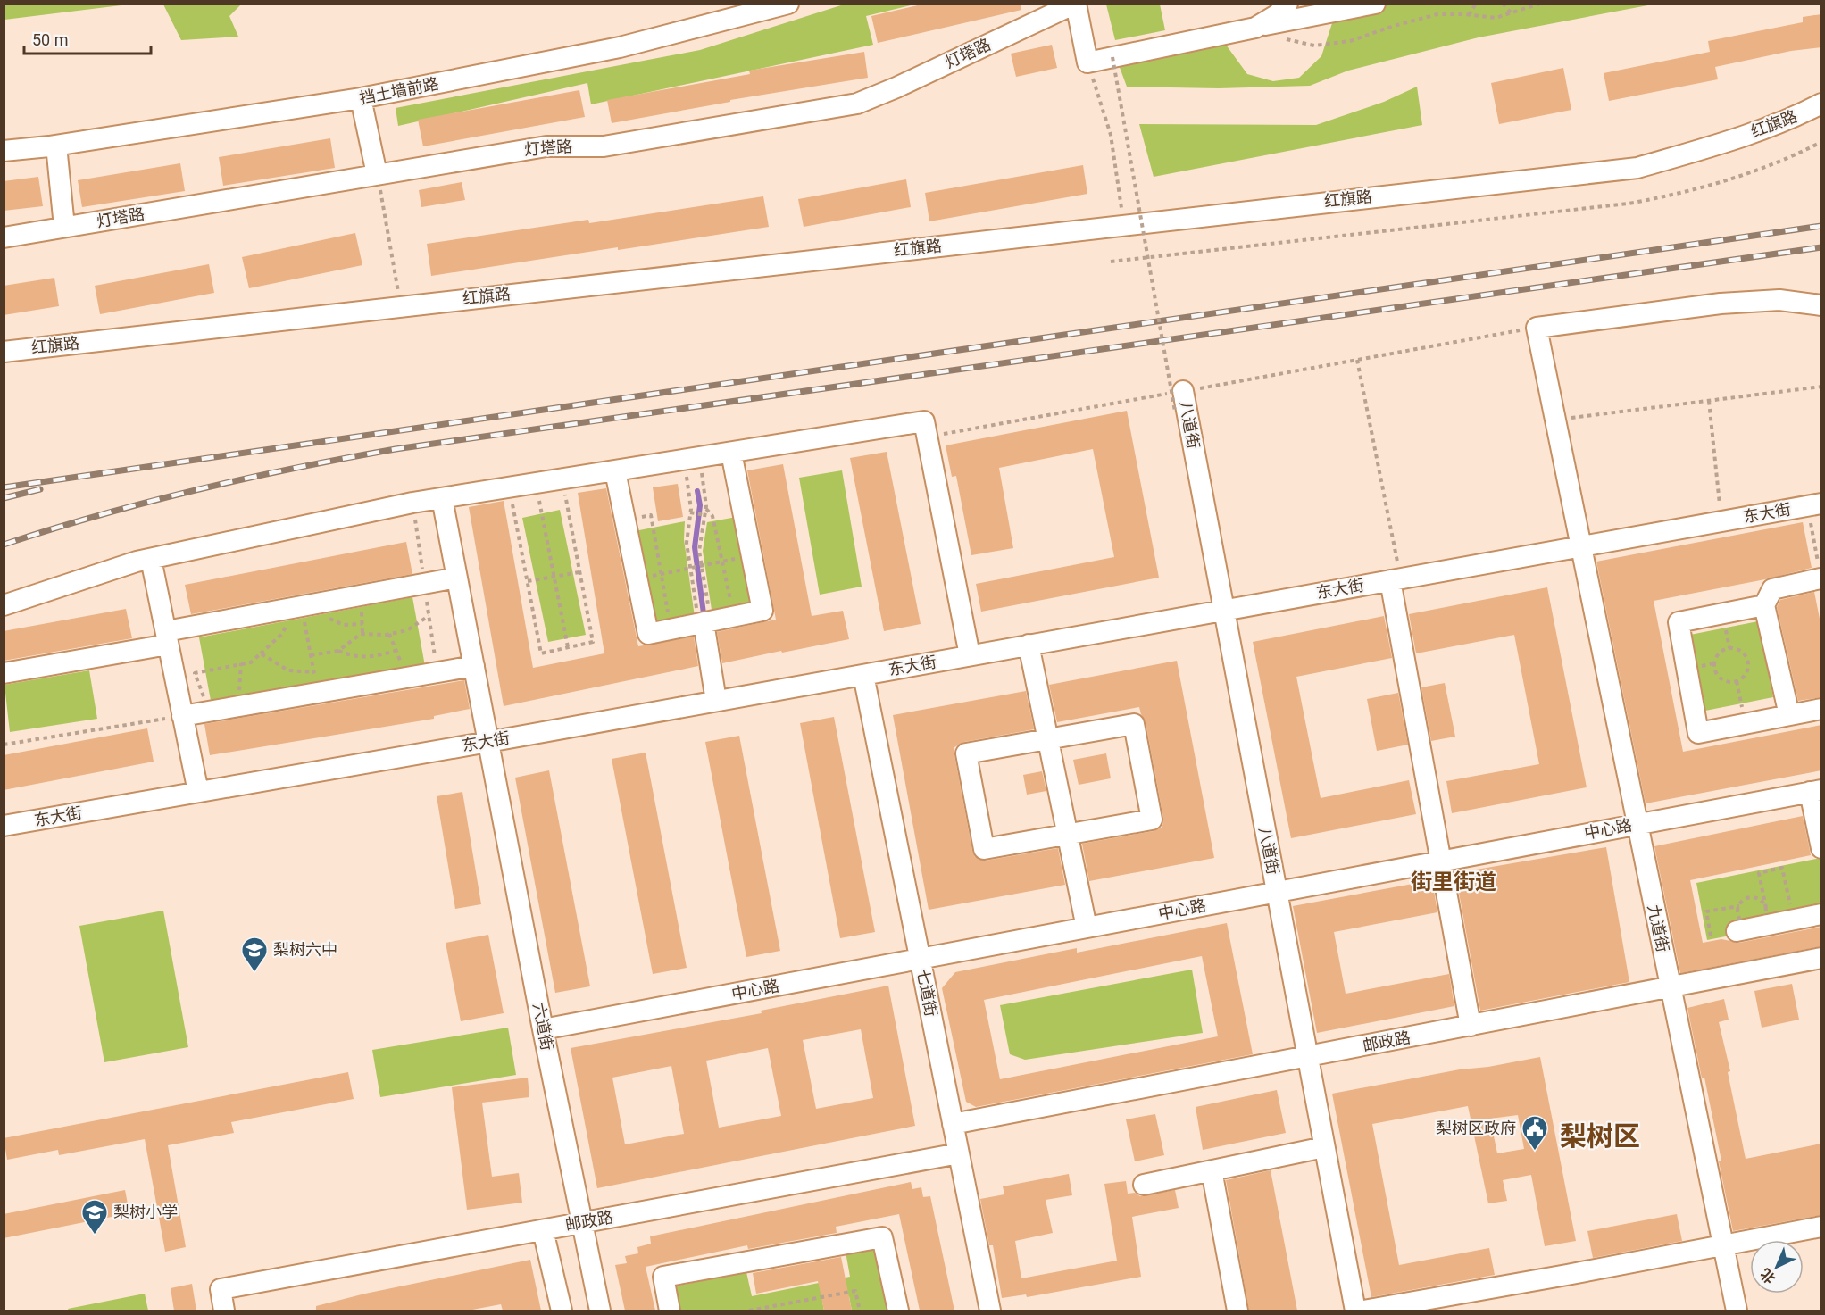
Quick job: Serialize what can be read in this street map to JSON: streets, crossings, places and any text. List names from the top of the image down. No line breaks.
{"streets":{"street":["灯塔路","挡土墙前路","红旗路","八道街","东大街","中心路","九道街","七道街","六道街","邮政路"]},"crossings":[["八道街","东大街"],["八道街","中心路"],["八道街","邮政路"],["东大街","九道街"],["东大街","七道街"],["东大街","六道街"],["中心路","九道街"],["中心路","七道街"],["中心路","六道街"],["九道街","邮政路"],["七道街","邮政路"],["六道街","邮政路"]],"districts":["街里街道","梨树区"],"places":{"school or university":["梨树六中","梨树小学"],"public building":["梨树区政府"]},"scale_bar":"50 m","north":"bottom left"}
